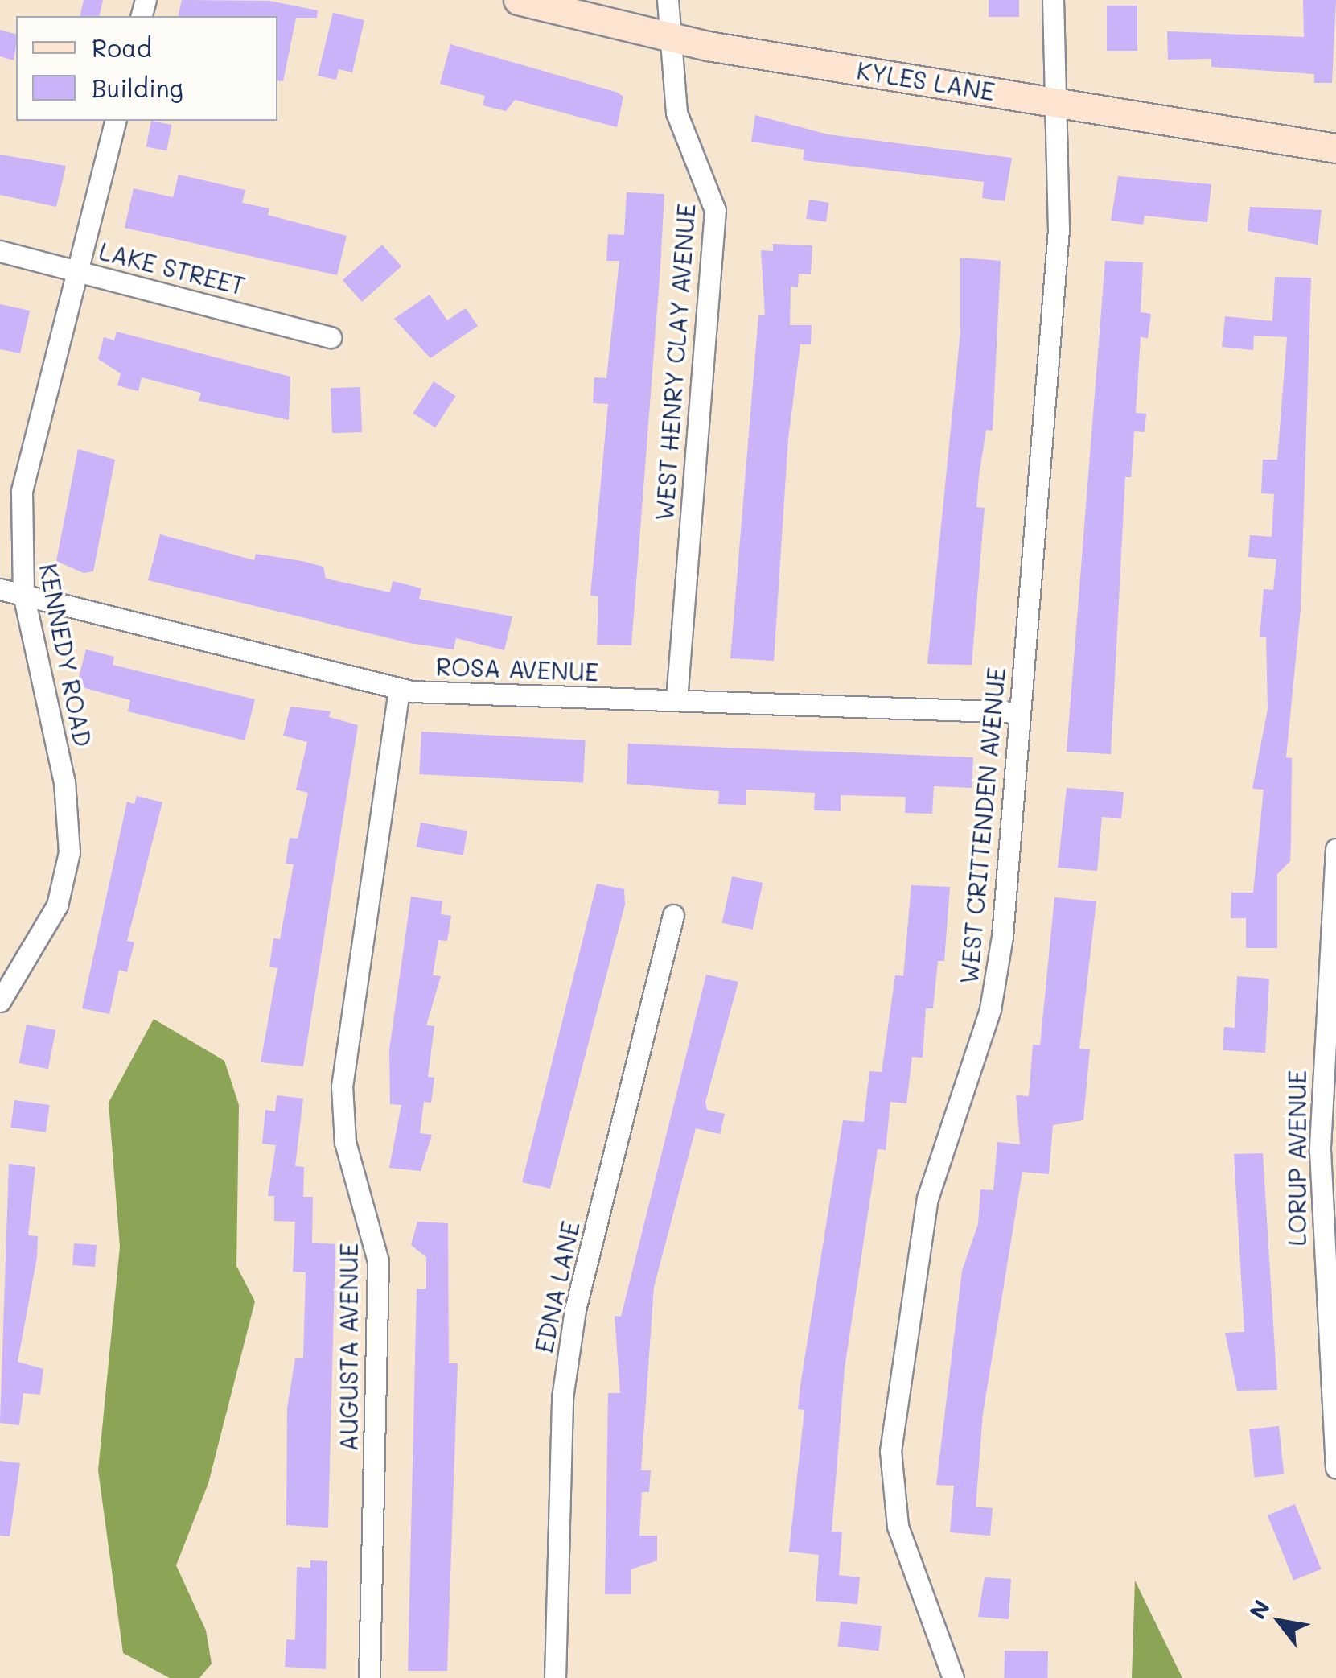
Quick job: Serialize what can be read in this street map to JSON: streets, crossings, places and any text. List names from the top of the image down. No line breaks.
{"streets":{"main road":["KYLES LANE"],"street":["LAKE STREET","WEST HENRY CLAY AVENUE","KENNEDY ROAD","ROSA AVENUE","WEST CRITTENDEN AVENUE","LORUP AVENUE","EDNA LANE","AUGUSTA AVENUE"]},"crossings":[["KYLES LANE","WEST HENRY CLAY AVENUE"],["KYLES LANE","WEST CRITTENDEN AVENUE"],["LAKE STREET","KENNEDY ROAD"],["WEST HENRY CLAY AVENUE","ROSA AVENUE"],["KENNEDY ROAD","ROSA AVENUE"],["ROSA AVENUE","WEST CRITTENDEN AVENUE"],["ROSA AVENUE","AUGUSTA AVENUE"]],"legend":["Road","Building"],"north":"top left"}
